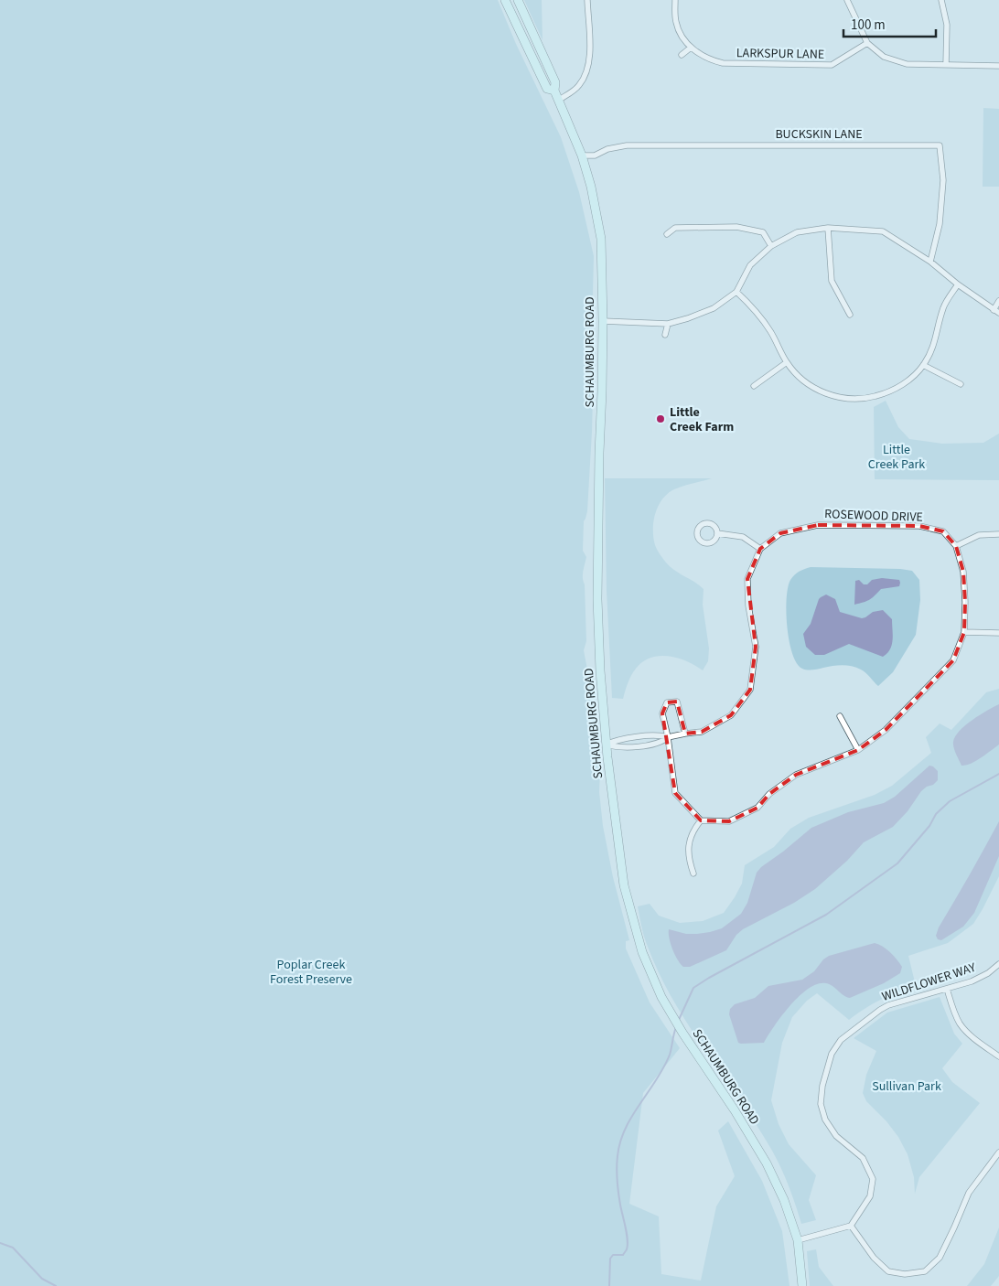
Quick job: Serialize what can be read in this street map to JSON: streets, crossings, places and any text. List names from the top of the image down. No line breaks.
{"streets":{"main road":["SCHAUMBURG ROAD"],"street":["LARKSPUR LANE","BUCKSKIN LANE","ROSEWOOD DRIVE","WILDFLOWER WAY"]},"crossings":[["BUCKSKIN LANE","SCHAUMBURG ROAD"],["SCHAUMBURG ROAD","ROSEWOOD DRIVE"]],"parks":["Little Creek Park","Poplar Creek Forest Preserve","Sullivan Park"],"places":["Little Creek Farm"],"scale_bar":"100 m"}
